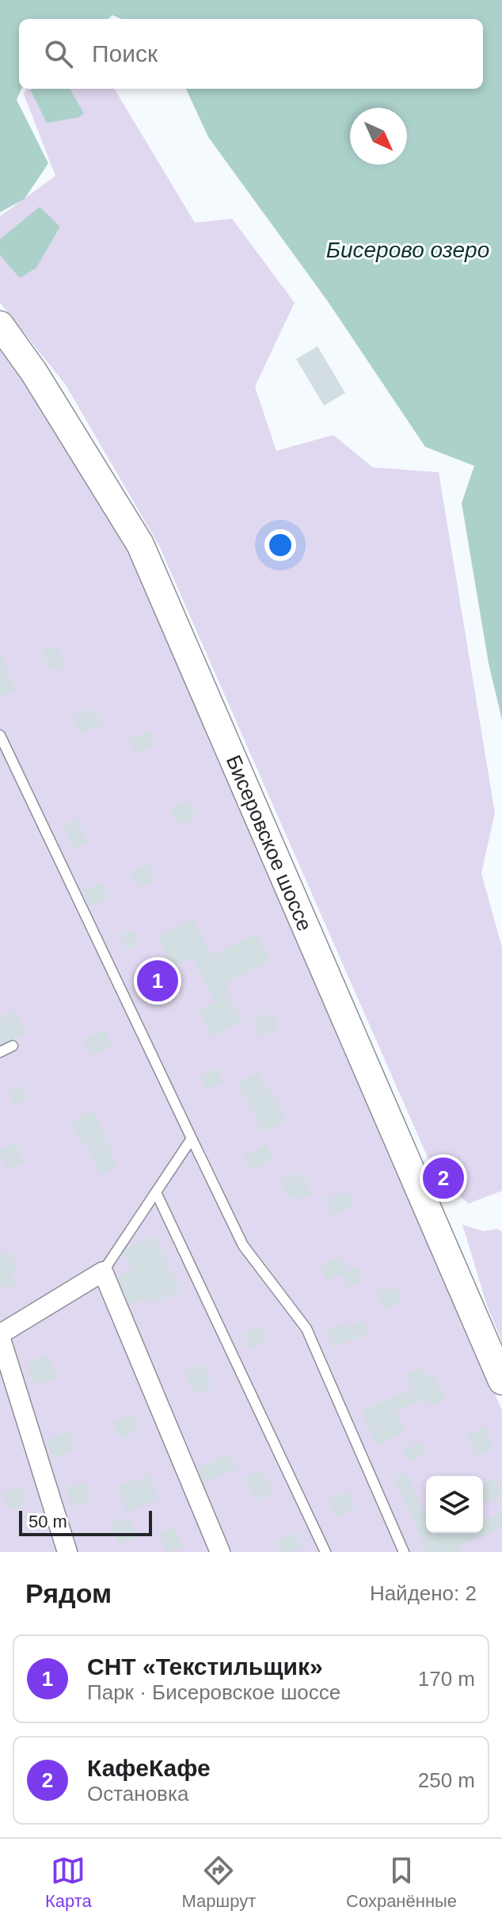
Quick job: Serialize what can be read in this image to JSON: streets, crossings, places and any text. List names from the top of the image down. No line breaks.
{"streets":{"main road":["Бисеровское шоссе"]},"water":["Бисерово озеро"],"scale_bar":"50 m","north":"bottom right","page":{"search":"Поиск","pins":["1","2"],"scale":"50 m","heading":["Рядом","Найдено: 2"],"list":[{"mark":"1","name":"СНТ «Текстильщик»","note":"Парк · Бисеровское шоссе","value":"170 m"},{"mark":"2","name":"КафеКафе","note":"Остановка","value":"250 m"}],"nav":["Карта","Маршрут","Сохранённые"]}}
